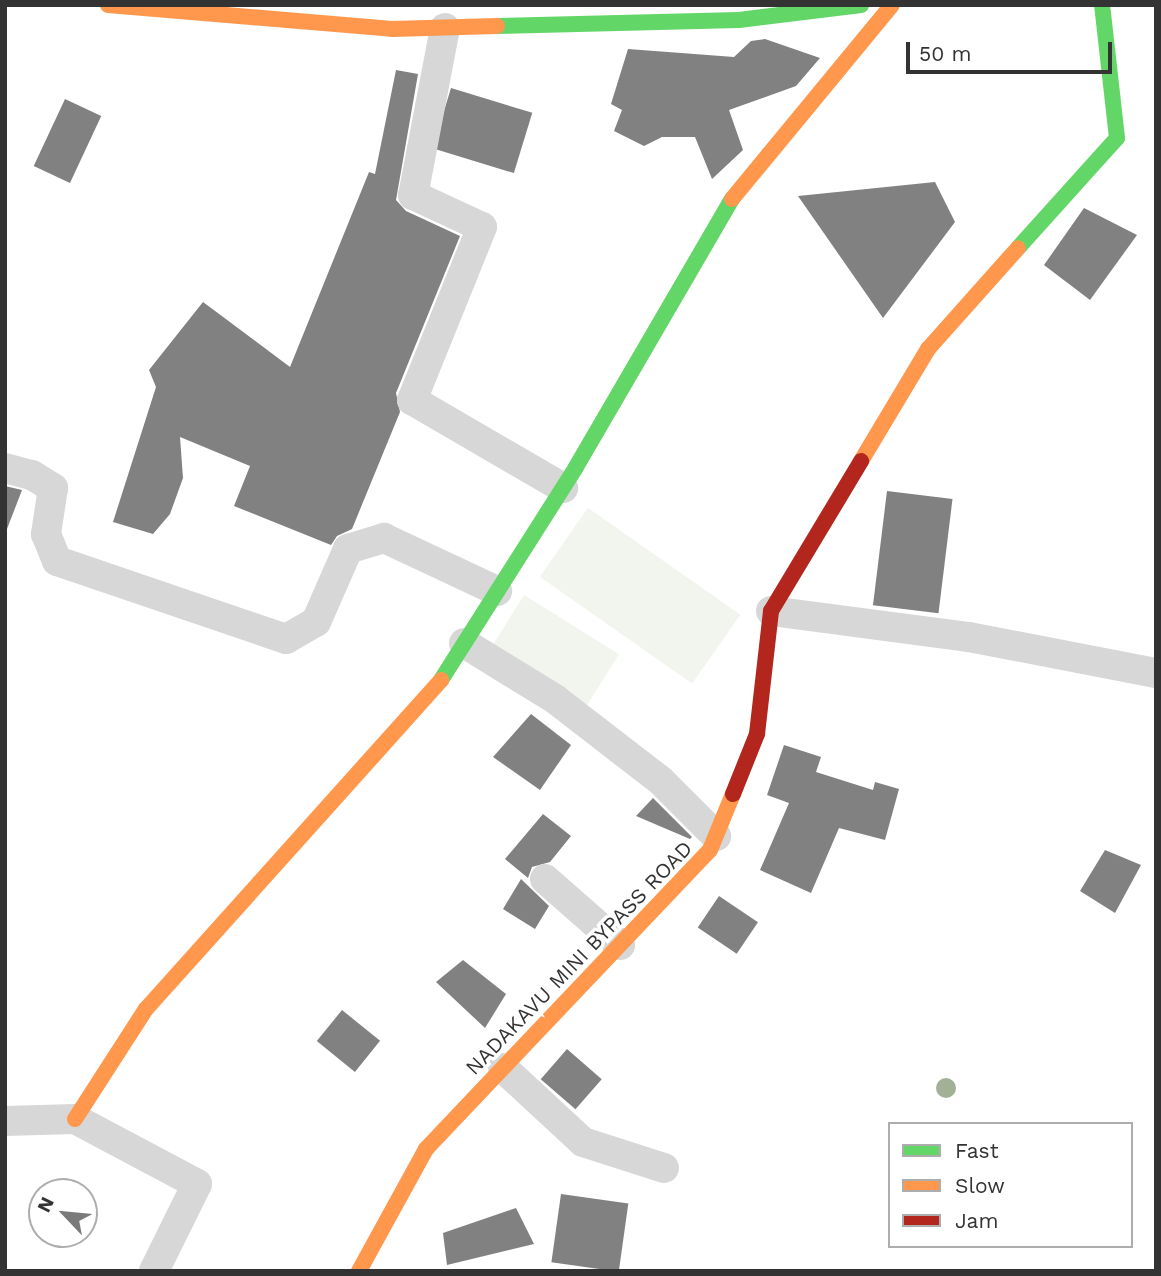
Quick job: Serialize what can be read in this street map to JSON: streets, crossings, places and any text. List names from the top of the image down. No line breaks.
{"streets":{"street":["NADAKAVU MINI BYPASS ROAD"]},"legend":["Fast","Slow","Jam"],"scale_bar":"50 m","north":"top left"}
